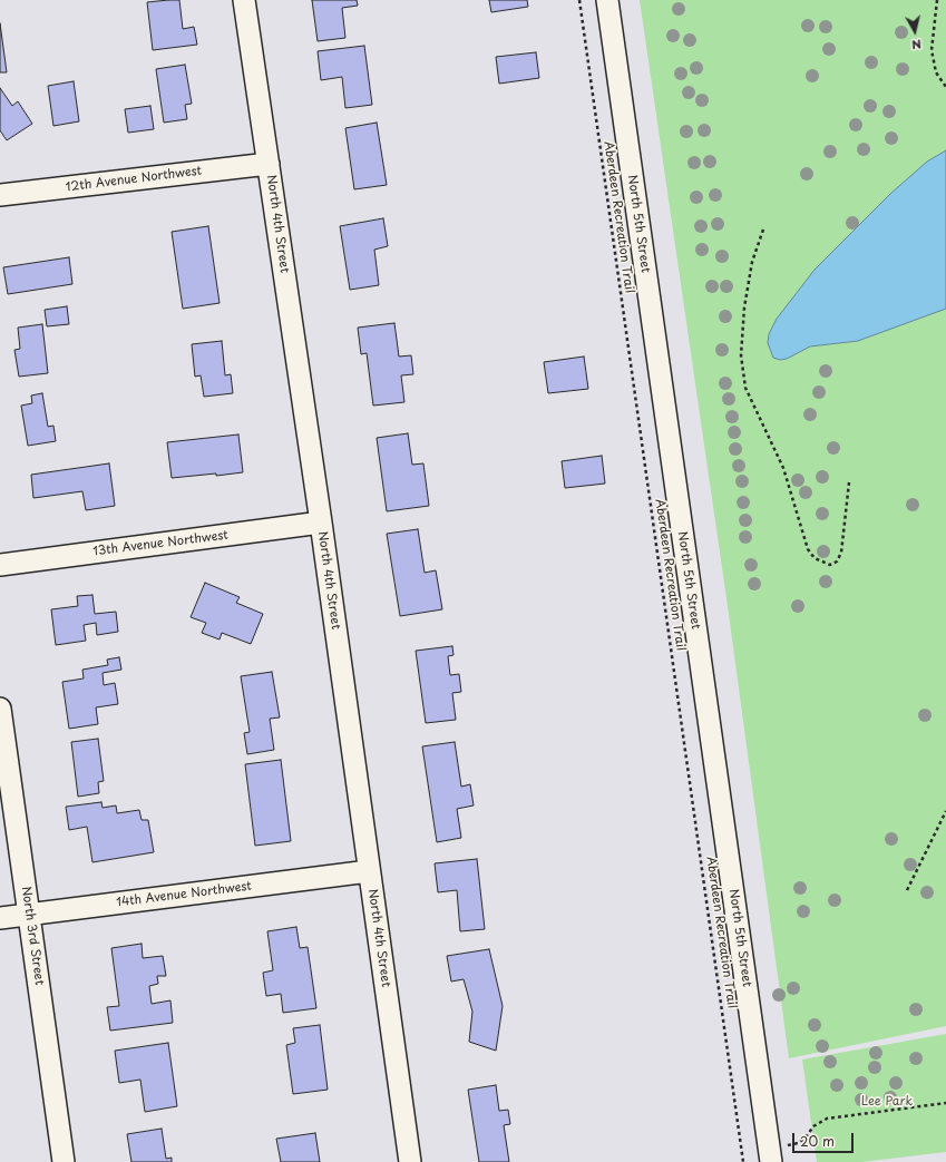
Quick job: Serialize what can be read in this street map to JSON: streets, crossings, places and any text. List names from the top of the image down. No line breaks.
{"streets":{"street":["12th Avenue Northwest","North 4th Street","North 5th Street","13th Avenue Northwest","14th Avenue Northwest","North 3rd Street"],"path":["Aberdeen Recreation Trail"]},"crossings":[["12th Avenue Northwest","North 4th Street"],["North 4th Street","13th Avenue Northwest"],["North 4th Street","14th Avenue Northwest"],["14th Avenue Northwest","North 3rd Street"]],"parks":["Lee Park"],"scale_bar":"20 m","north":"bottom"}
